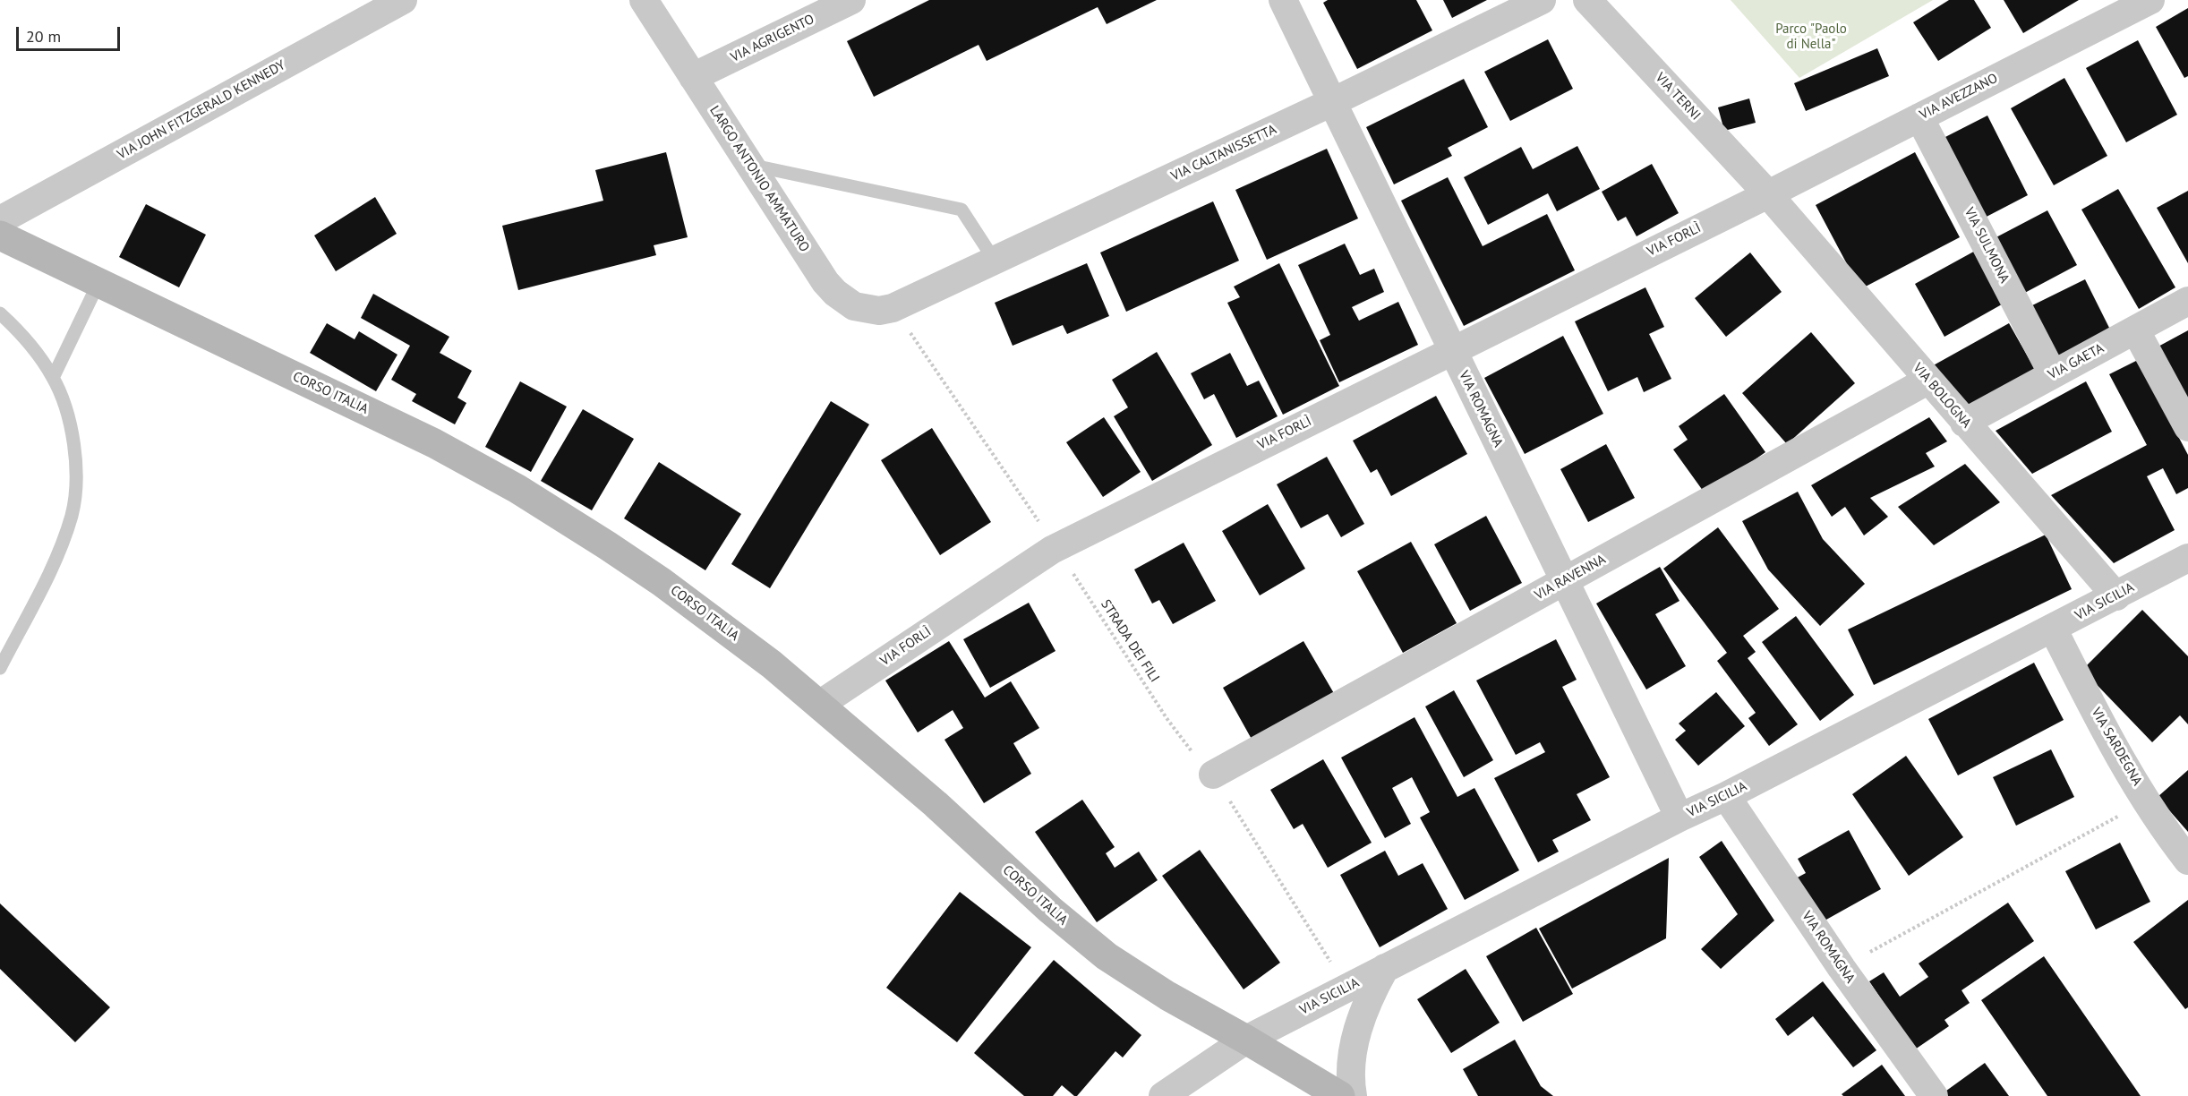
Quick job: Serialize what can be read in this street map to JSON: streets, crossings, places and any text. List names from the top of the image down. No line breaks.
{"streets":{"street":["VIA AGRIGENTO","VIA TERNI","VIA AVEZZANO","VIA JOHN FITZGERALD KENNEDY","VIA CALTANISSETTA","LARGO ANTONIO AMMATURO","VIA FORLÌ","VIA SULMONA","VIA GAETA","CORSO ITALIA","VIA BOLOGNA","VIA ROMAGNA","VIA RAVENNA","VIA SICILIA","VIA SARDEGNA"],"path":["STRADA DEI FILI"]},"crossings":[["VIA AGRIGENTO","LARGO ANTONIO AMMATURO"],["VIA TERNI","VIA AVEZZANO"],["VIA TERNI","VIA FORLÌ"],["VIA TERNI","VIA BOLOGNA"],["VIA AVEZZANO","VIA FORLÌ"],["VIA AVEZZANO","VIA SULMONA"],["VIA AVEZZANO","VIA BOLOGNA"],["VIA CALTANISSETTA","LARGO ANTONIO AMMATURO"],["VIA CALTANISSETTA","VIA ROMAGNA"],["VIA CALTANISSETTA","STRADA DEI FILI"],["LARGO ANTONIO AMMATURO","STRADA DEI FILI"],["VIA FORLÌ","CORSO ITALIA"],["VIA FORLÌ","VIA BOLOGNA"],["VIA FORLÌ","VIA ROMAGNA"],["VIA FORLÌ","STRADA DEI FILI"],["VIA SULMONA","VIA GAETA"],["VIA GAETA","VIA BOLOGNA"],["CORSO ITALIA","VIA SICILIA"],["VIA BOLOGNA","VIA RAVENNA"],["VIA BOLOGNA","VIA SICILIA"],["VIA ROMAGNA","VIA RAVENNA"],["VIA ROMAGNA","VIA SICILIA"],["VIA RAVENNA","STRADA DEI FILI"],["VIA SICILIA","STRADA DEI FILI"],["VIA SICILIA","VIA SARDEGNA"]],"parks":["Parco \"Paolo di Nella\""],"scale_bar":"20 m"}
